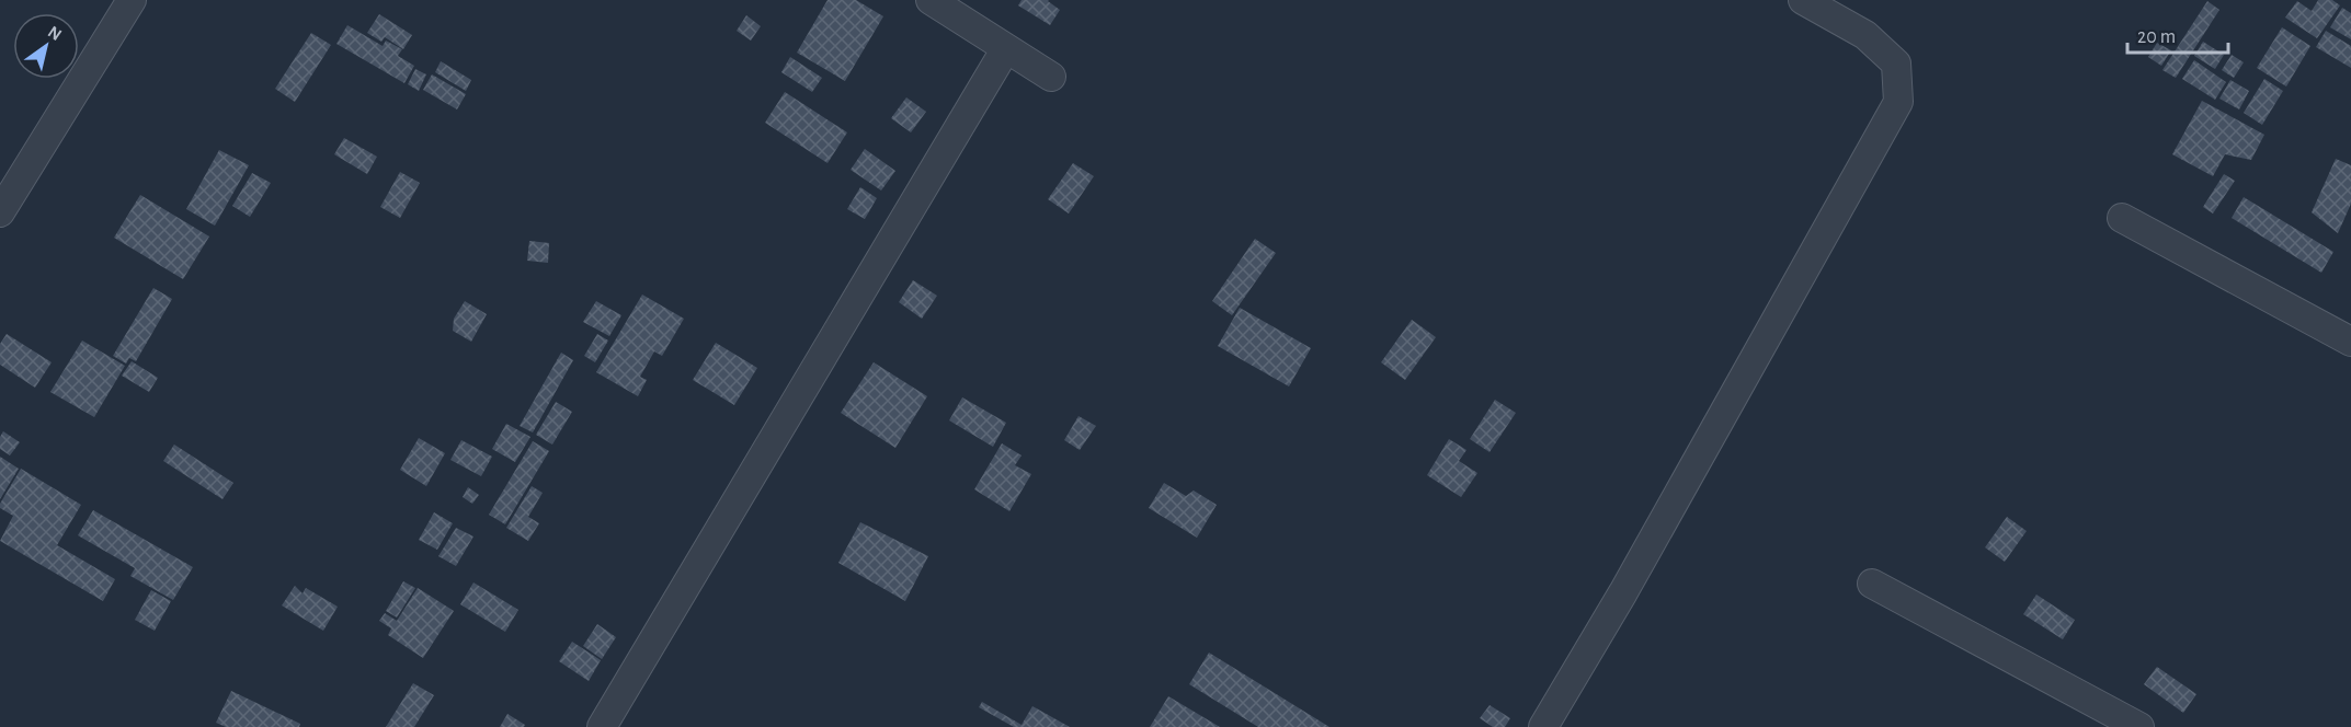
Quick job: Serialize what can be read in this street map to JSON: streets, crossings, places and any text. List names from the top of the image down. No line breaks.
{"scale_bar":"20 m","north":"top right"}
